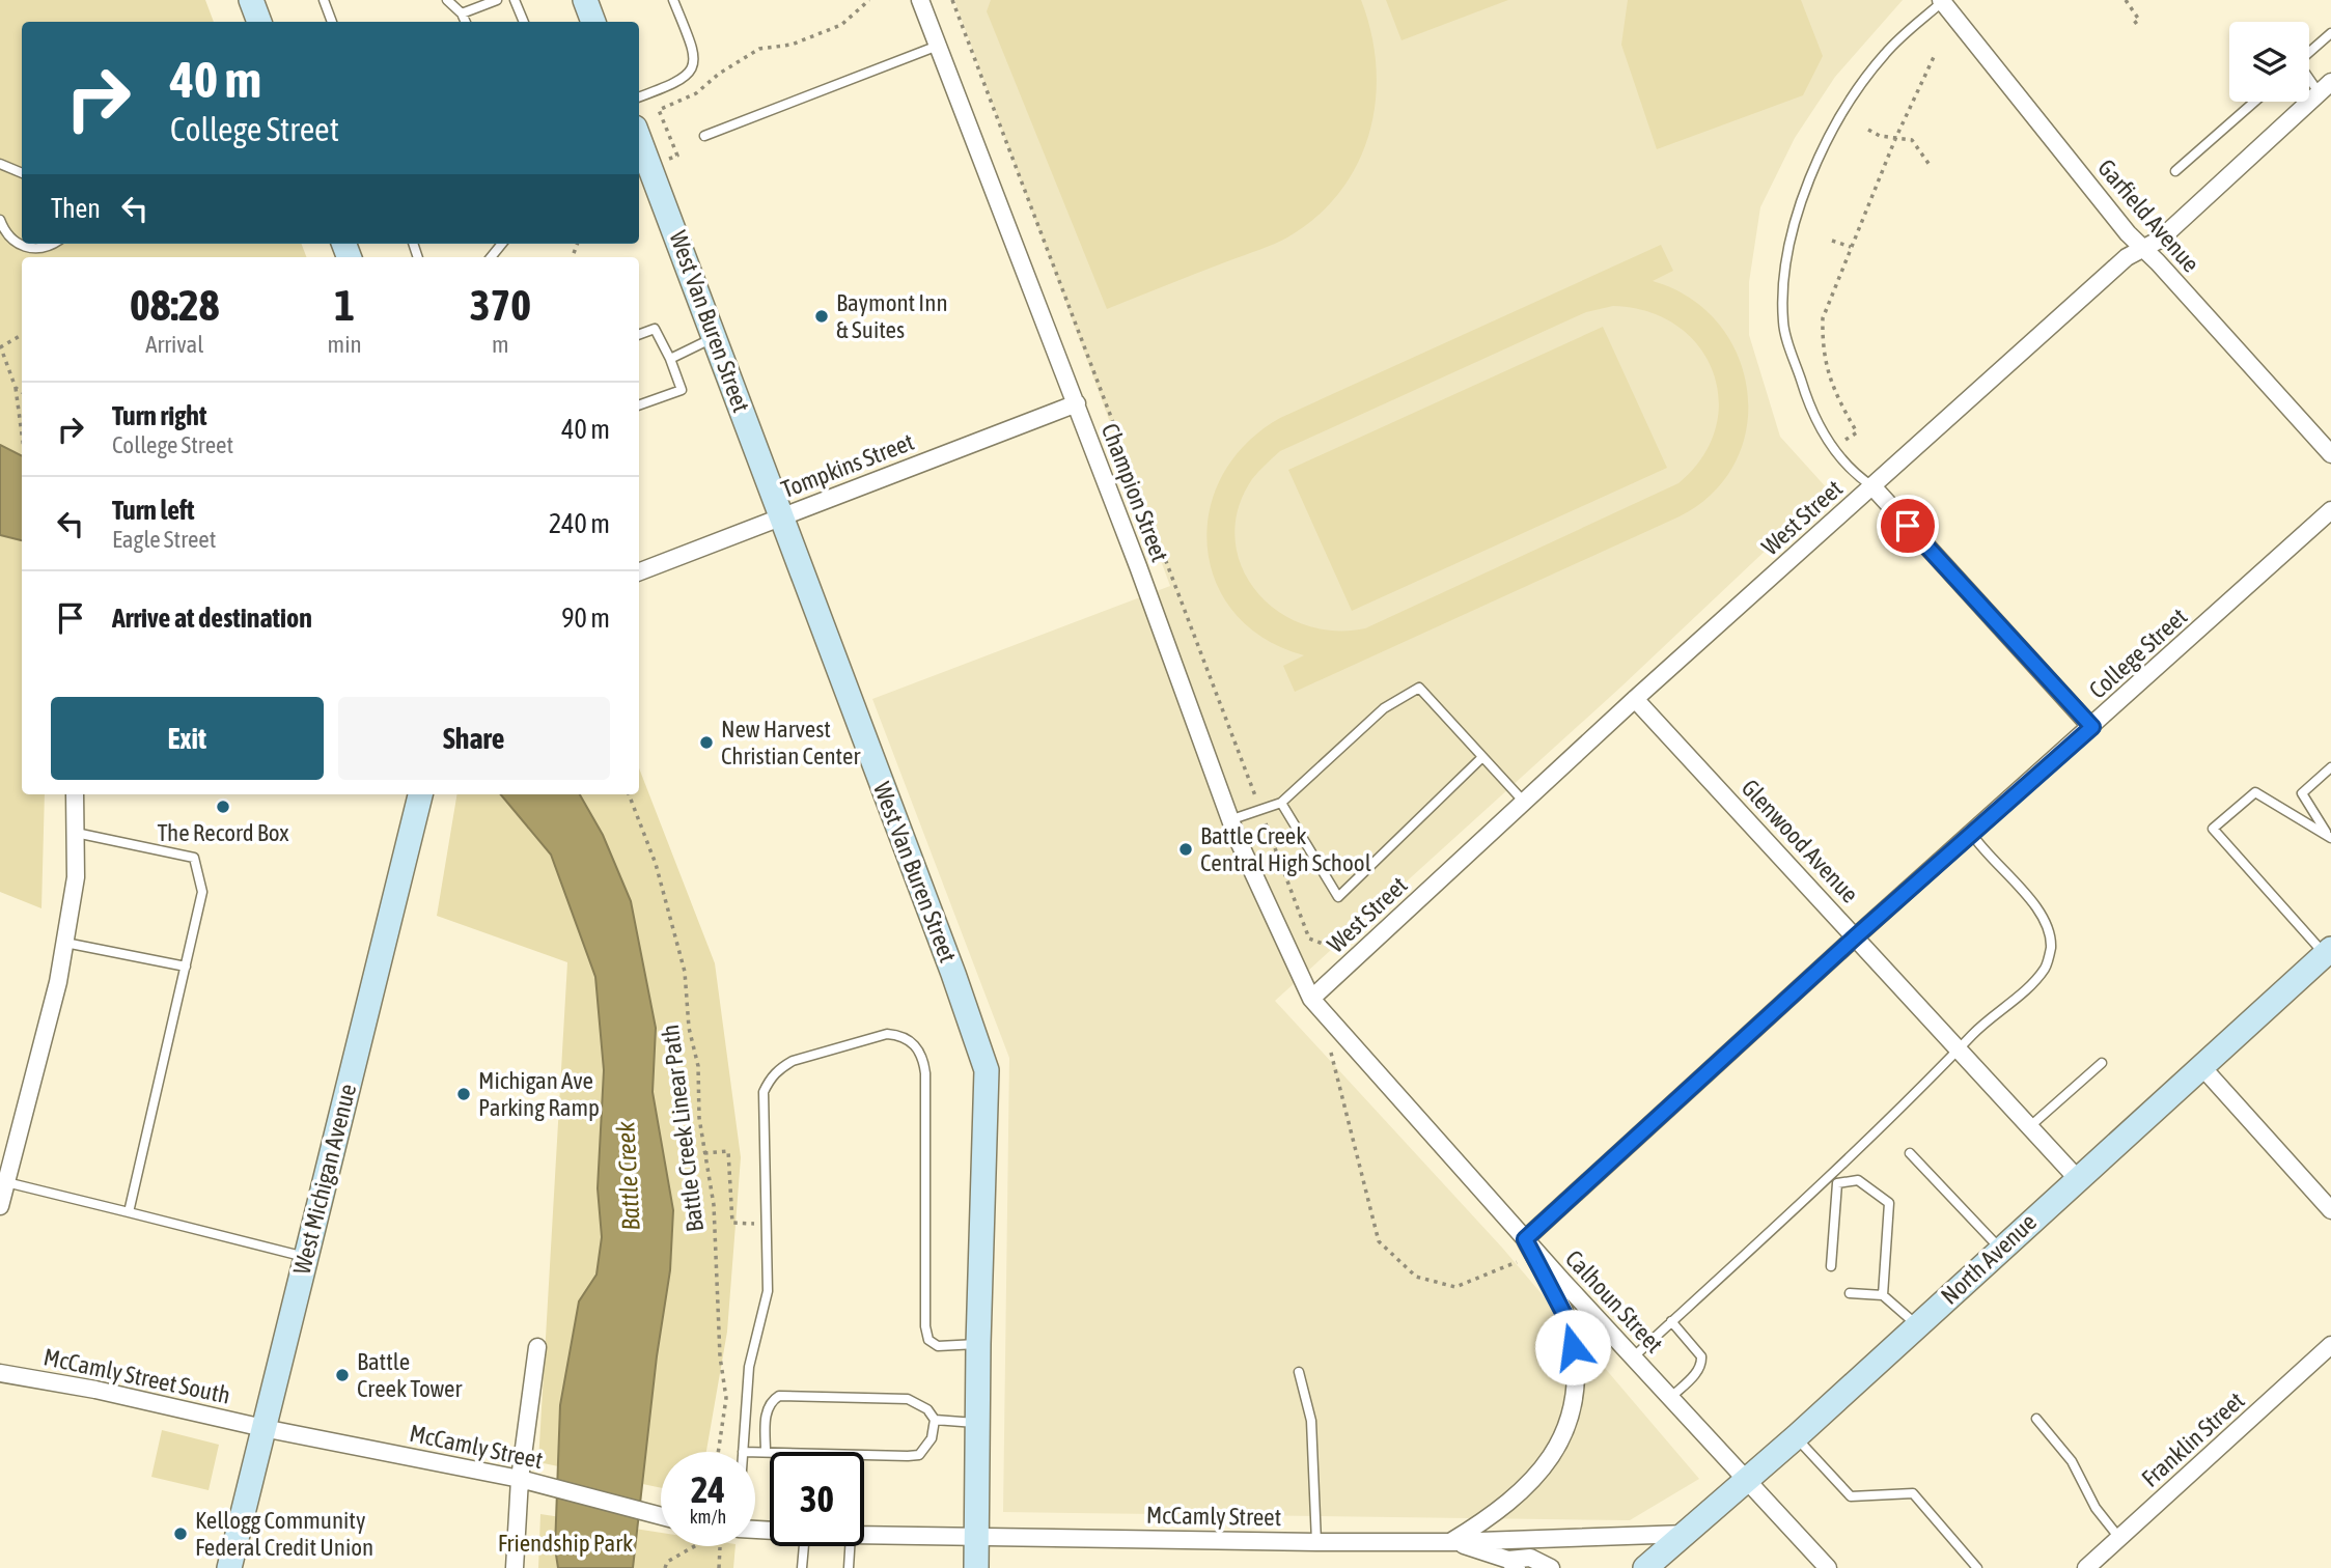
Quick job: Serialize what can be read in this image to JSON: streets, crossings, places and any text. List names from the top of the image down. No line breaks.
{"streets":{"street":["Garfield Avenue","West Van Buren Street","Tompkins Street","Champion Street","West Street","College Street","Glenwood Avenue","West Michigan Avenue","North Avenue","Calhoun Street","McCamly Street South","Franklin Street","McCamly Street"],"path":["Battle Creek Linear Path"]},"crossings":[["Garfield Avenue","West Street"],["West Van Buren Street","Tompkins Street"],["West Van Buren Street","McCamly Street"],["Tompkins Street","Champion Street"],["Champion Street","West Street"],["Champion Street","Calhoun Street"],["West Street","Glenwood Avenue"],["West Street","Calhoun Street"],["College Street","Glenwood Avenue"],["College Street","Calhoun Street"],["Glenwood Avenue","North Avenue"],["West Michigan Avenue","McCamly Street South"],["West Michigan Avenue","McCamly Street"],["North Avenue","Calhoun Street"],["North Avenue","McCamly Street"],["McCamly Street South","McCamly Street"]],"water":["Battle Creek"],"parks":["Friendship Park"],"places":["Baymont Inn & Suites","New Harvest Christian Center","The Record Box","Battle Creek Central High School","Michigan Ave Parking Ramp","Battle Creek Tower","Kellogg Community Federal Credit Union"],"page":{"turn":["40 m","College Street"],"then":"Then","eta":["08:28","Arrival","1","min","370","m"],"list":[{"name":"Turn right","note":"College Street","value":"40 m"},{"name":"Turn left","note":"Eagle Street","value":"240 m"},{"name":"Arrive at destination","value":"90 m"}],"buttons":["Exit","Share"],"speed":"24 km/h","limit":"30"}}
